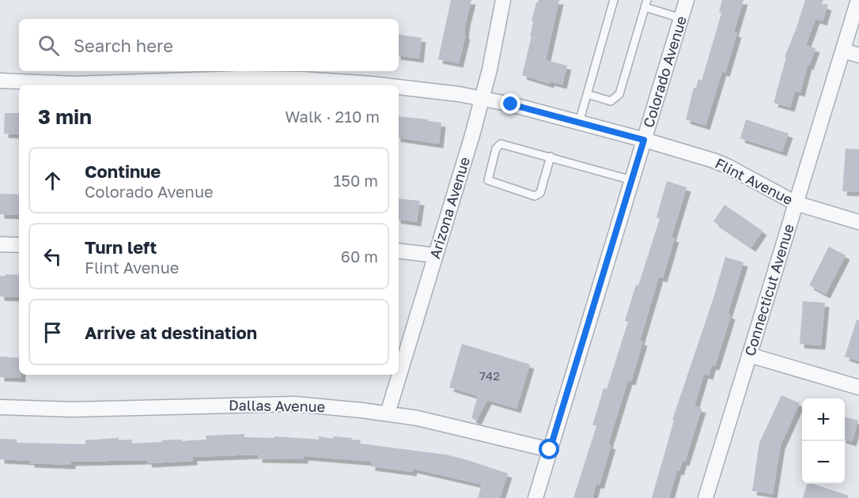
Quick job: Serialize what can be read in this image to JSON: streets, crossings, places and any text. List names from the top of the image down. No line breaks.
{"streets":{"street":["Colorado Avenue","Flint Avenue","Arizona Avenue","Connecticut Avenue","Dallas Avenue"]},"crossings":[["Colorado Avenue","Flint Avenue"],["Colorado Avenue","Dallas Avenue"],["Flint Avenue","Arizona Avenue"],["Flint Avenue","Connecticut Avenue"],["Arizona Avenue","Dallas Avenue"]],"house_numbers":["742"],"page":{"search":"Search here","heading":["3 min","Walk · 210 m"],"list":[["Continue","Colorado Avenue","150 m"],["Turn left","Flint Avenue","60 m"],"Arrive at destination"],"map_buttons":["+","−"]}}
